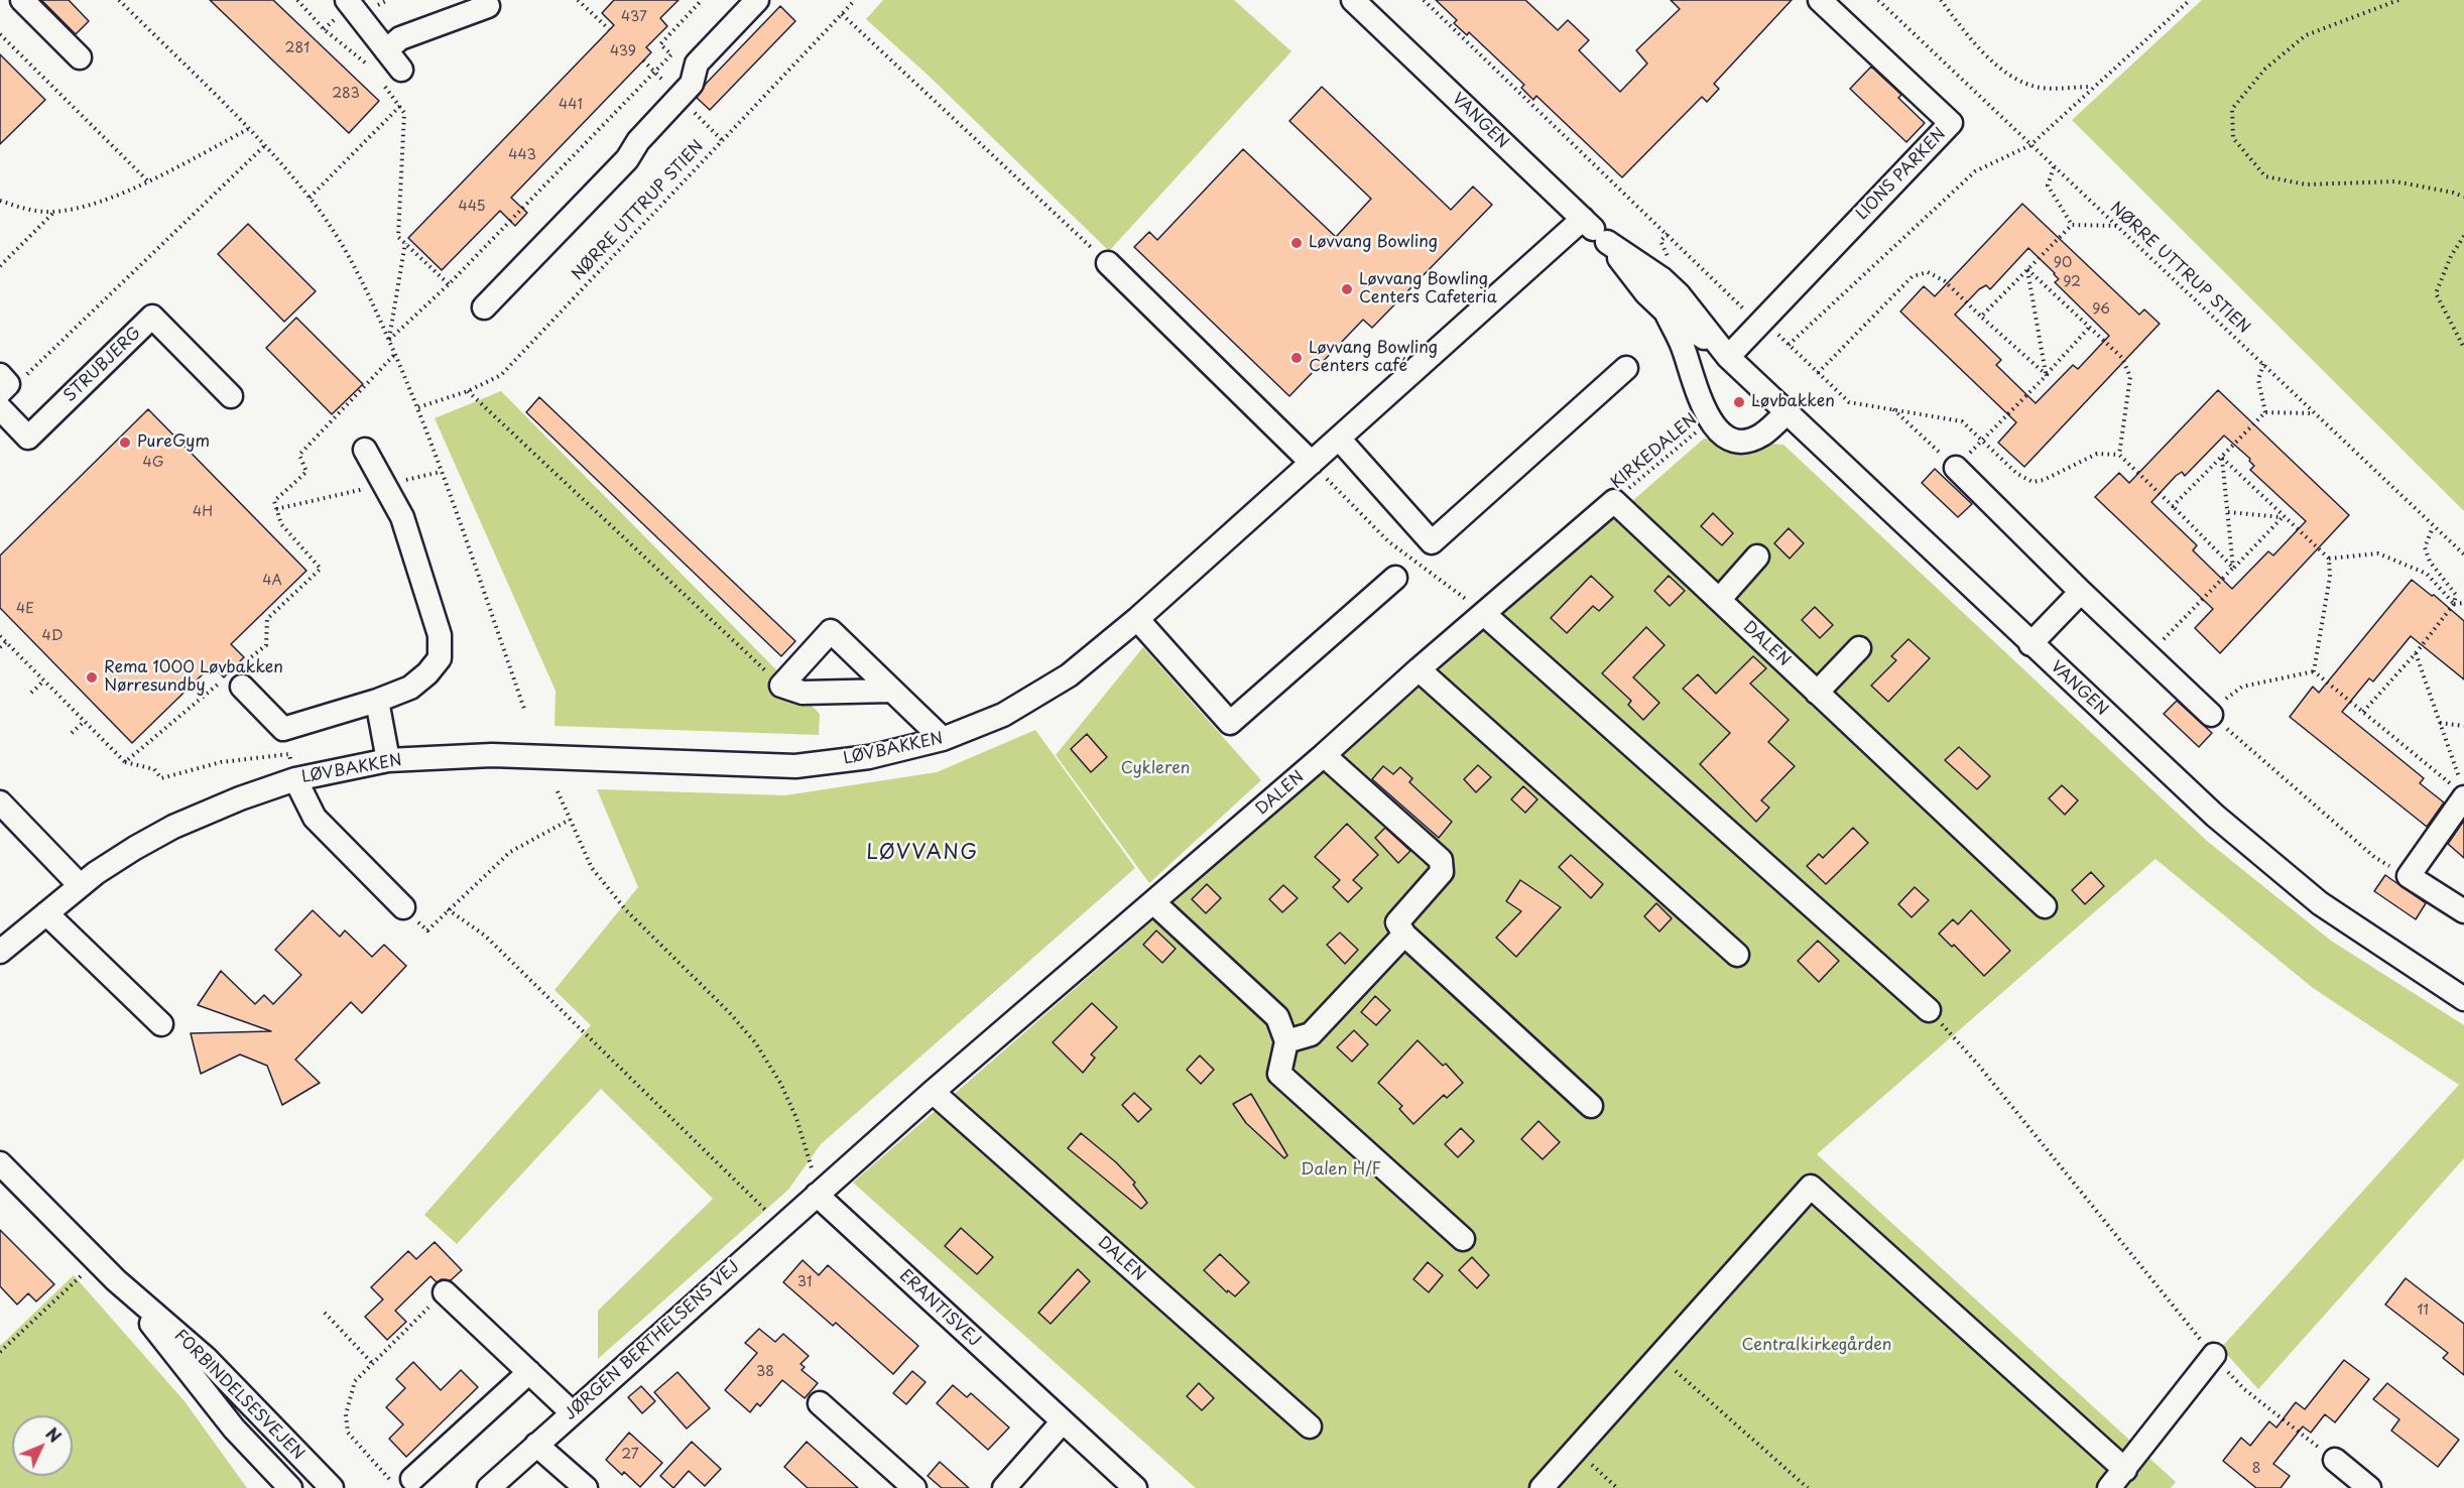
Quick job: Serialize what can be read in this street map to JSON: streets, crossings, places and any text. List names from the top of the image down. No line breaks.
{"streets":{"street":["VANGEN","LIONS PARKEN","STRUBJERG","DALEN","LØVBAKKEN","ERANTISVEJ","JØRGEN BERTHELSENS VEJ","FORBINDELSESVEJEN"],"path":["NØRRE UTTRUP STIEN","KIRKEDALEN"]},"crossings":[["VANGEN","LIONS PARKEN"],["VANGEN","LØVBAKKEN"],["KIRKEDALEN","DALEN"],["DALEN","ERANTISVEJ"],["DALEN","JØRGEN BERTHELSENS VEJ"],["ERANTISVEJ","JØRGEN BERTHELSENS VEJ"]],"districts":["LØVVANG"],"parks":["Cykleren","Dalen H/F","Centralkirkegården"],"places":["Løvvang Bowling","Løvvang Bowling Centers Cafeteria","Løvvang Bowling Centers café","Løvbakken","PureGym","Rema 1000 Løvbakken Nørresundby"],"house_numbers":["437","281","439","283","441","443","445","90","92","96","4G","4H","4A","4E","4D","31","11","38","27","8"],"north":"top right"}
